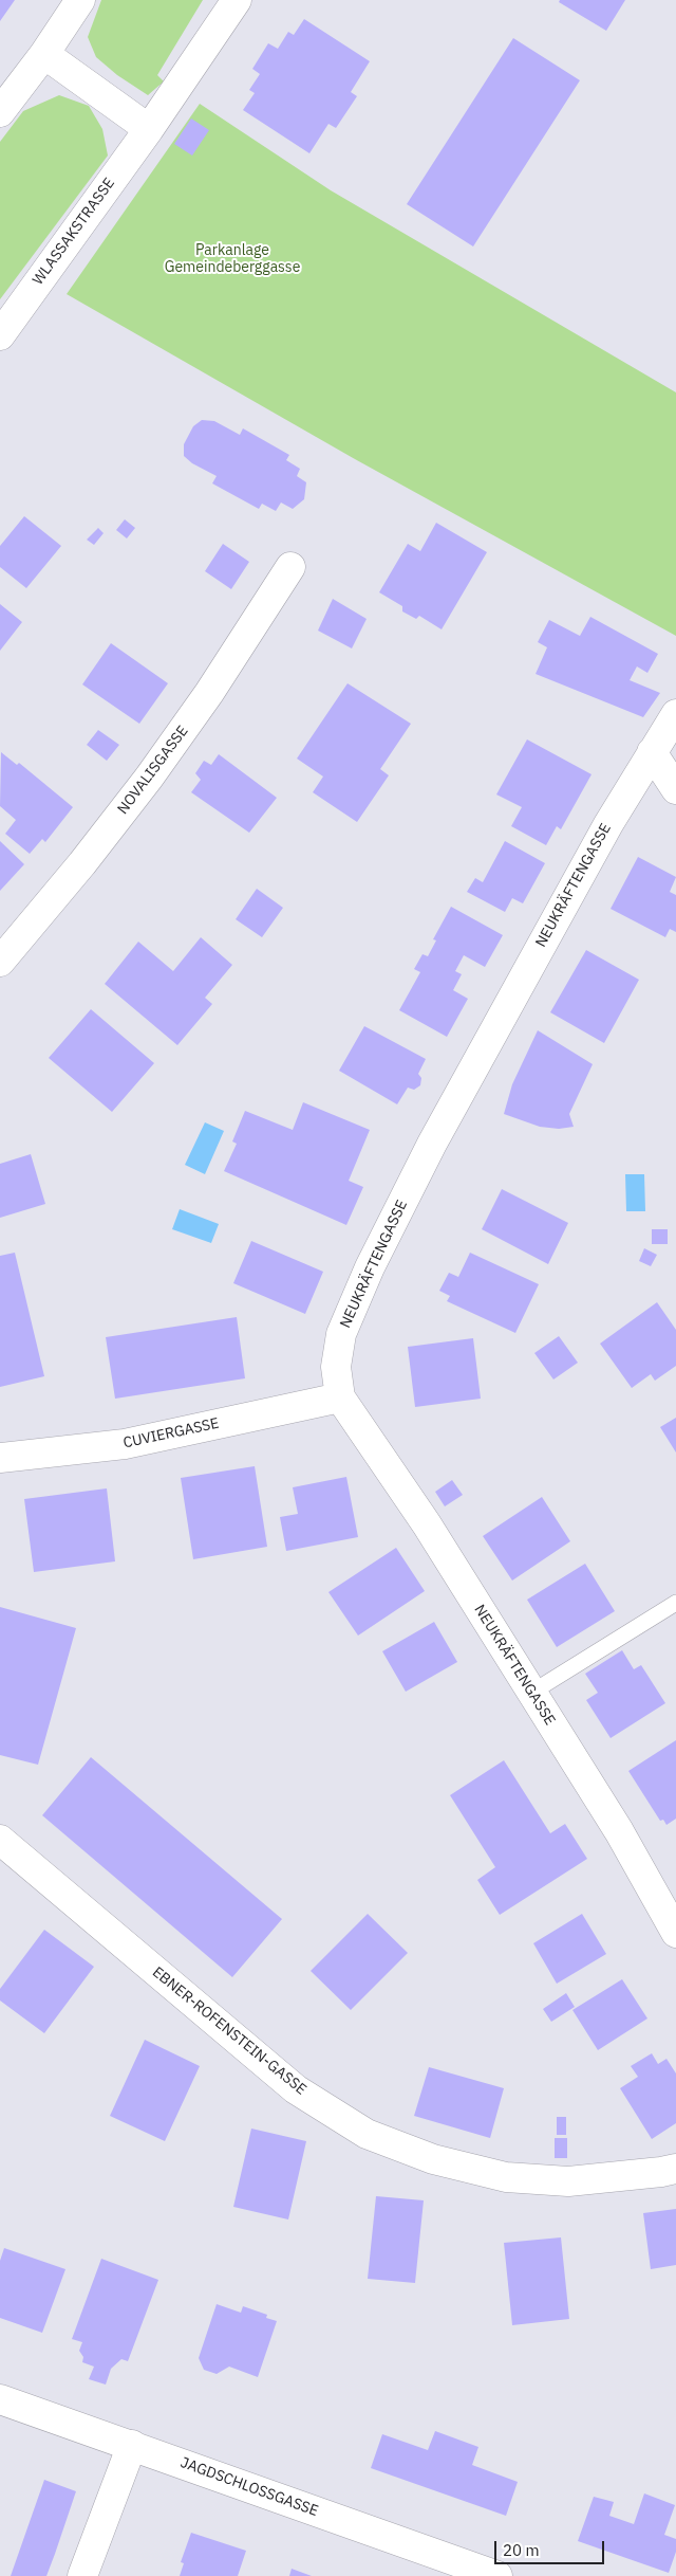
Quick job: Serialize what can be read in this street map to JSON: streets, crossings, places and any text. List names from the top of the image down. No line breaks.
{"streets":{"street":["WLASSAKSTRASSE","NOVALISGASSE","NEUKRÄFTENGASSE","CUVIERGASSE","EBNER-ROFENSTEIN-GASSE","JAGDSCHLOSSGASSE"]},"crossings":[["NEUKRÄFTENGASSE","CUVIERGASSE"]],"parks":["Parkanlage Gemeindeberggasse"],"scale_bar":"20 m"}
